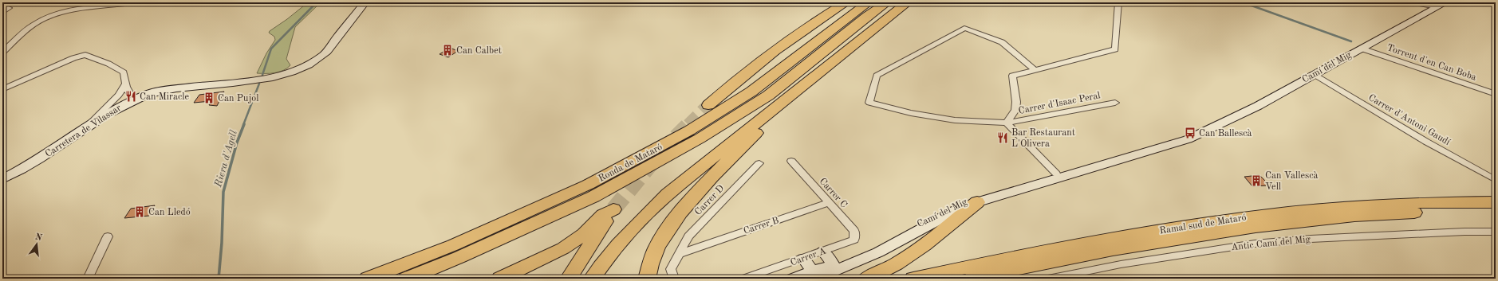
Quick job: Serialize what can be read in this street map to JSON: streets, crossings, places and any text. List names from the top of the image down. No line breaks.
{"streets":{"highway":["Ronda de Mataró","Ramal sud de Mataró"],"street":["Torrent d'en Can Boba","Camí del Mig","Carrer d'Isaac Peral","Carrer d'Antoni Gaudí","Carretera de Vilassar","Carrer C","Carrer D","Carrer B","Antic Camí del Mig","Carrer A"]},"crossings":[["Torrent d'en Can Boba","Camí del Mig"],["Camí del Mig","Carrer d'Antoni Gaudí"],["Carrer C","Carrer B"],["Carrer C","Carrer A"],["Carrer D","Carrer B"]],"water":["Riera d'Agell"],"places":{"building":["Can Calbet","Can Pujol","Can Vallescà Vell","Can Lledó"],"restaurant":["Can Miracle","Bar Restaurant L'Olivera"],"bus stop":["Can Ballescà"]},"north":"top"}
